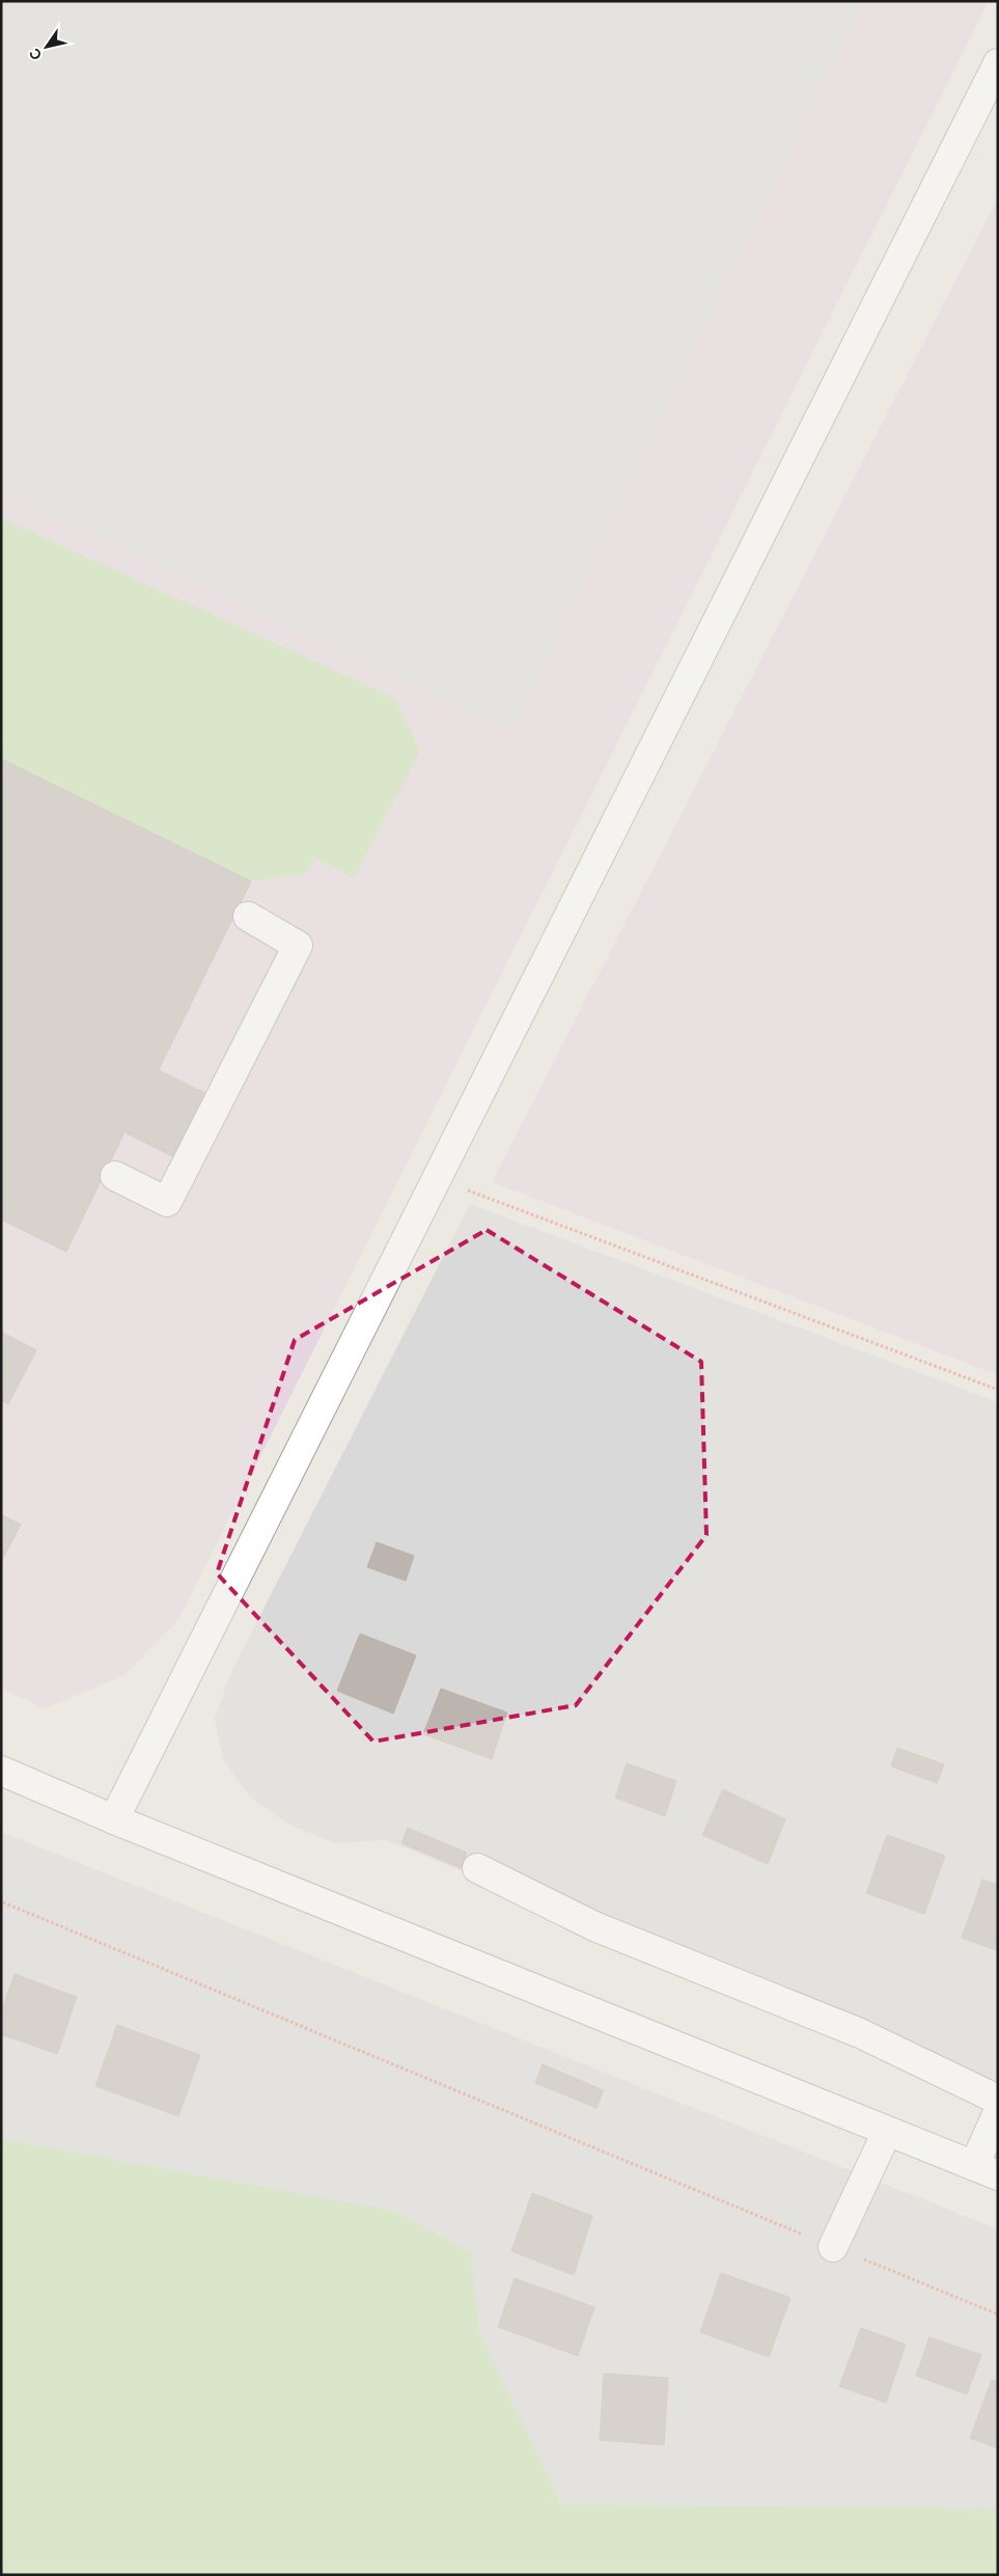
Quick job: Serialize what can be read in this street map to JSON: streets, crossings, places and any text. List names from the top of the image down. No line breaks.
{"north":"bottom left"}
